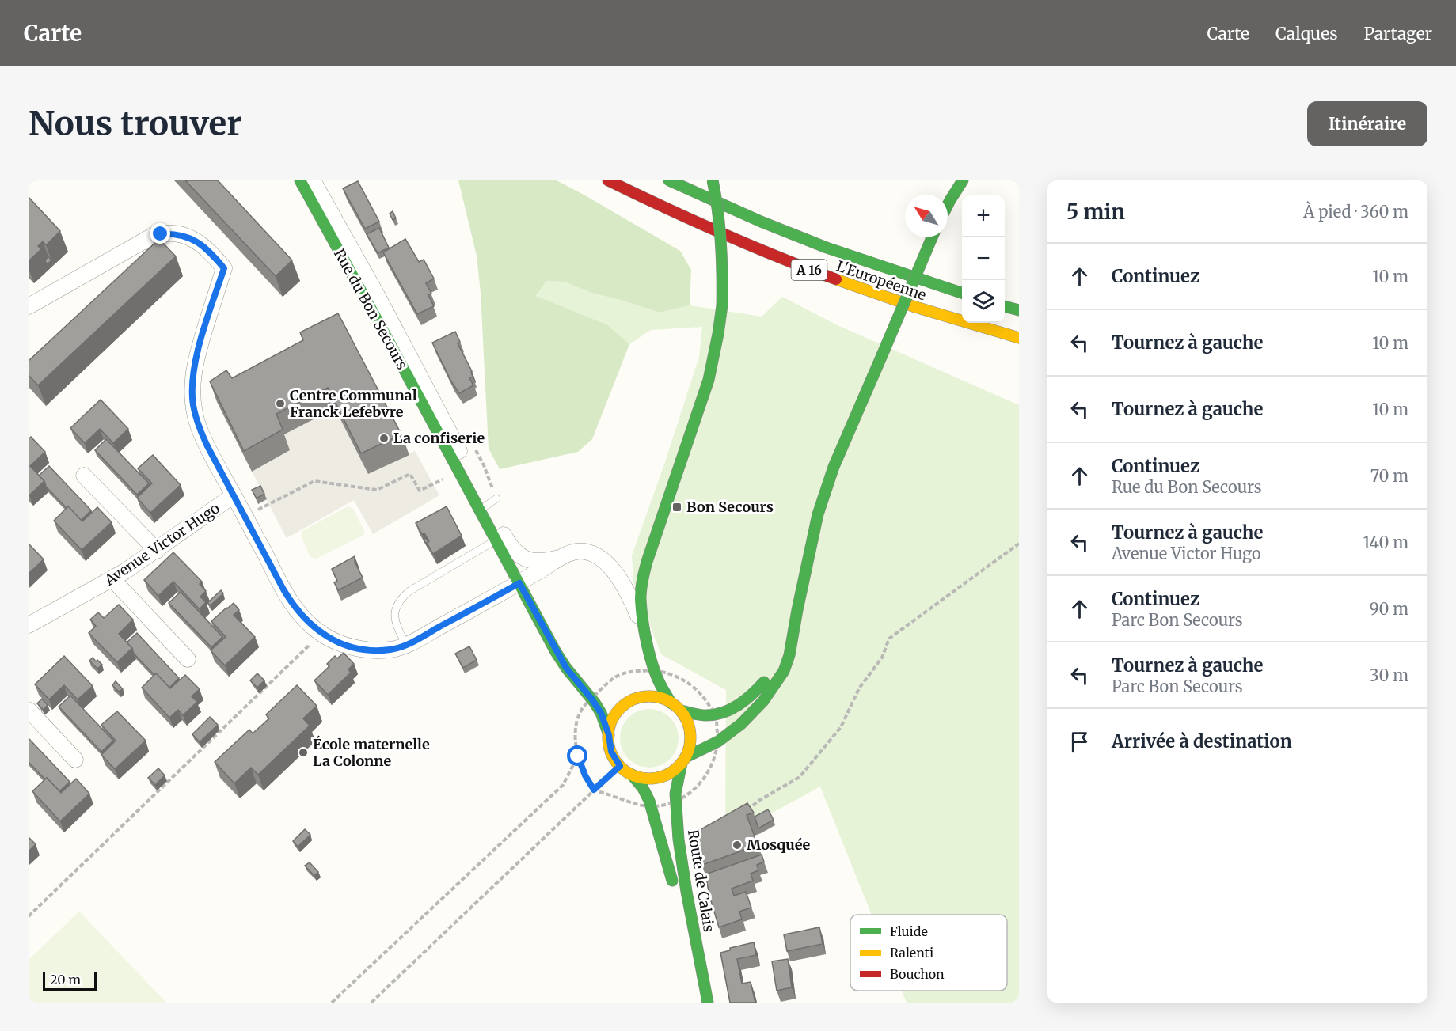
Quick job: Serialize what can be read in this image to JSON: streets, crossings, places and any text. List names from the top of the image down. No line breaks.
{"streets":{"main road":["A 16","L'Européenne","Rue du Bon Secours","Route de Calais"],"street":["Avenue Victor Hugo"]},"crossings":[["Rue du Bon Secours","Avenue Victor Hugo"],["Rue du Bon Secours","Route de Calais"]],"places":{"other":["Centre Communal Franck Lefebvre","La confiserie","École maternelle La Colonne","Mosquée"],"transit":["Bon Secours"]},"legend":["Fluide","Ralenti","Bouchon"],"scale_bar":"20 m","north":"top left","page":{"header":"Carte","nav":["Carte","Calques","Partager"],"buttons":"Itinéraire","title":"Nous trouver","heading":["5 min","À pied · 360 m"],"map_buttons":["+","−"],"list":[["Continuez","10 m"],["Tournez à gauche","10 m"],["Tournez à gauche","10 m"],["Continuez","Rue du Bon Secours","70 m"],["Tournez à gauche","Avenue Victor Hugo","140 m"],["Continuez","Parc Bon Secours","90 m"],["Tournez à gauche","Parc Bon Secours","30 m"],"Arrivée à destination"],"scale":"20 m"}}
